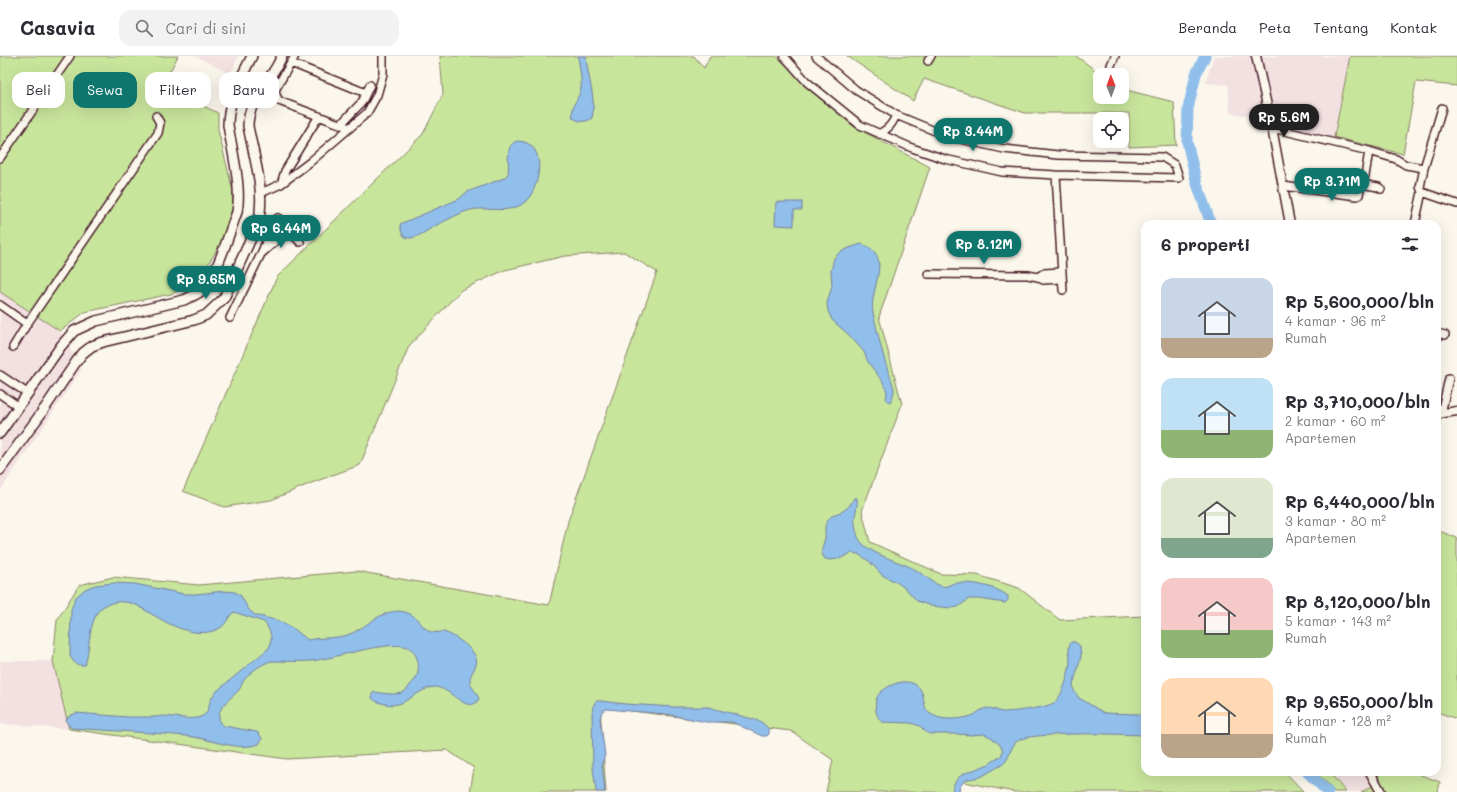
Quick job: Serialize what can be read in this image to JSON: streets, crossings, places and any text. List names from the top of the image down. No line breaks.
{"north":"top","page":{"header":"Casavia","search":"Cari di sini","nav":["Beranda","Peta","Tentang","Kontak"],"chip":["Beli","Sewa","Filter","Baru"],"price":["Rp 5.6M","Rp 3.44M","Rp 3.71M","Rp 6.44M","Rp 8.12M","Rp 9.65M"],"heading":"6 properti","list":[{"name":"Rp 5,600,000/bln","note":"4 kamar · 96 m² · Rumah"},{"name":"Rp 3,710,000/bln","note":"2 kamar · 60 m² · Apartemen"},{"name":"Rp 6,440,000/bln","note":"3 kamar · 80 m² · Apartemen"},{"name":"Rp 8,120,000/bln","note":"5 kamar · 143 m² · Rumah"},{"name":"Rp 9,650,000/bln","note":"4 kamar · 128 m² · Rumah"}]}}
